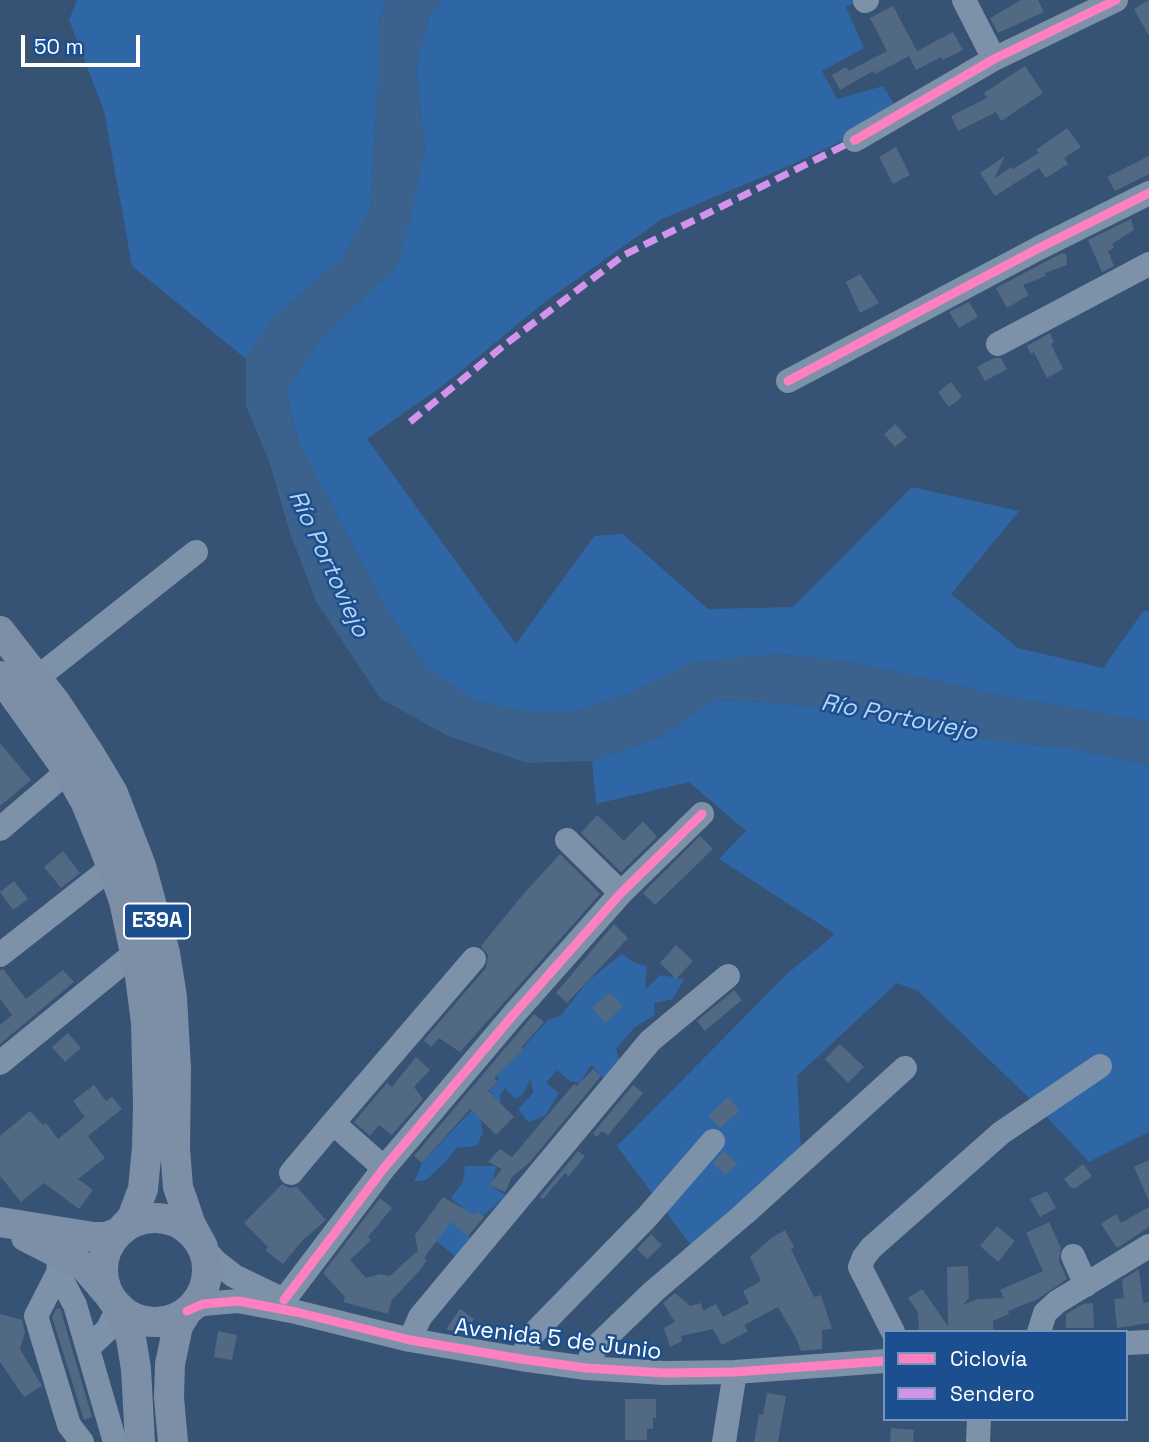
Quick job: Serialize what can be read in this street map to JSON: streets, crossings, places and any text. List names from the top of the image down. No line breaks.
{"streets":{"main road":["E39A"],"street":["Avenida 5 de Junio"]},"water":["Río Portoviejo"],"legend":["Ciclovía","Sendero"],"scale_bar":"50 m"}
